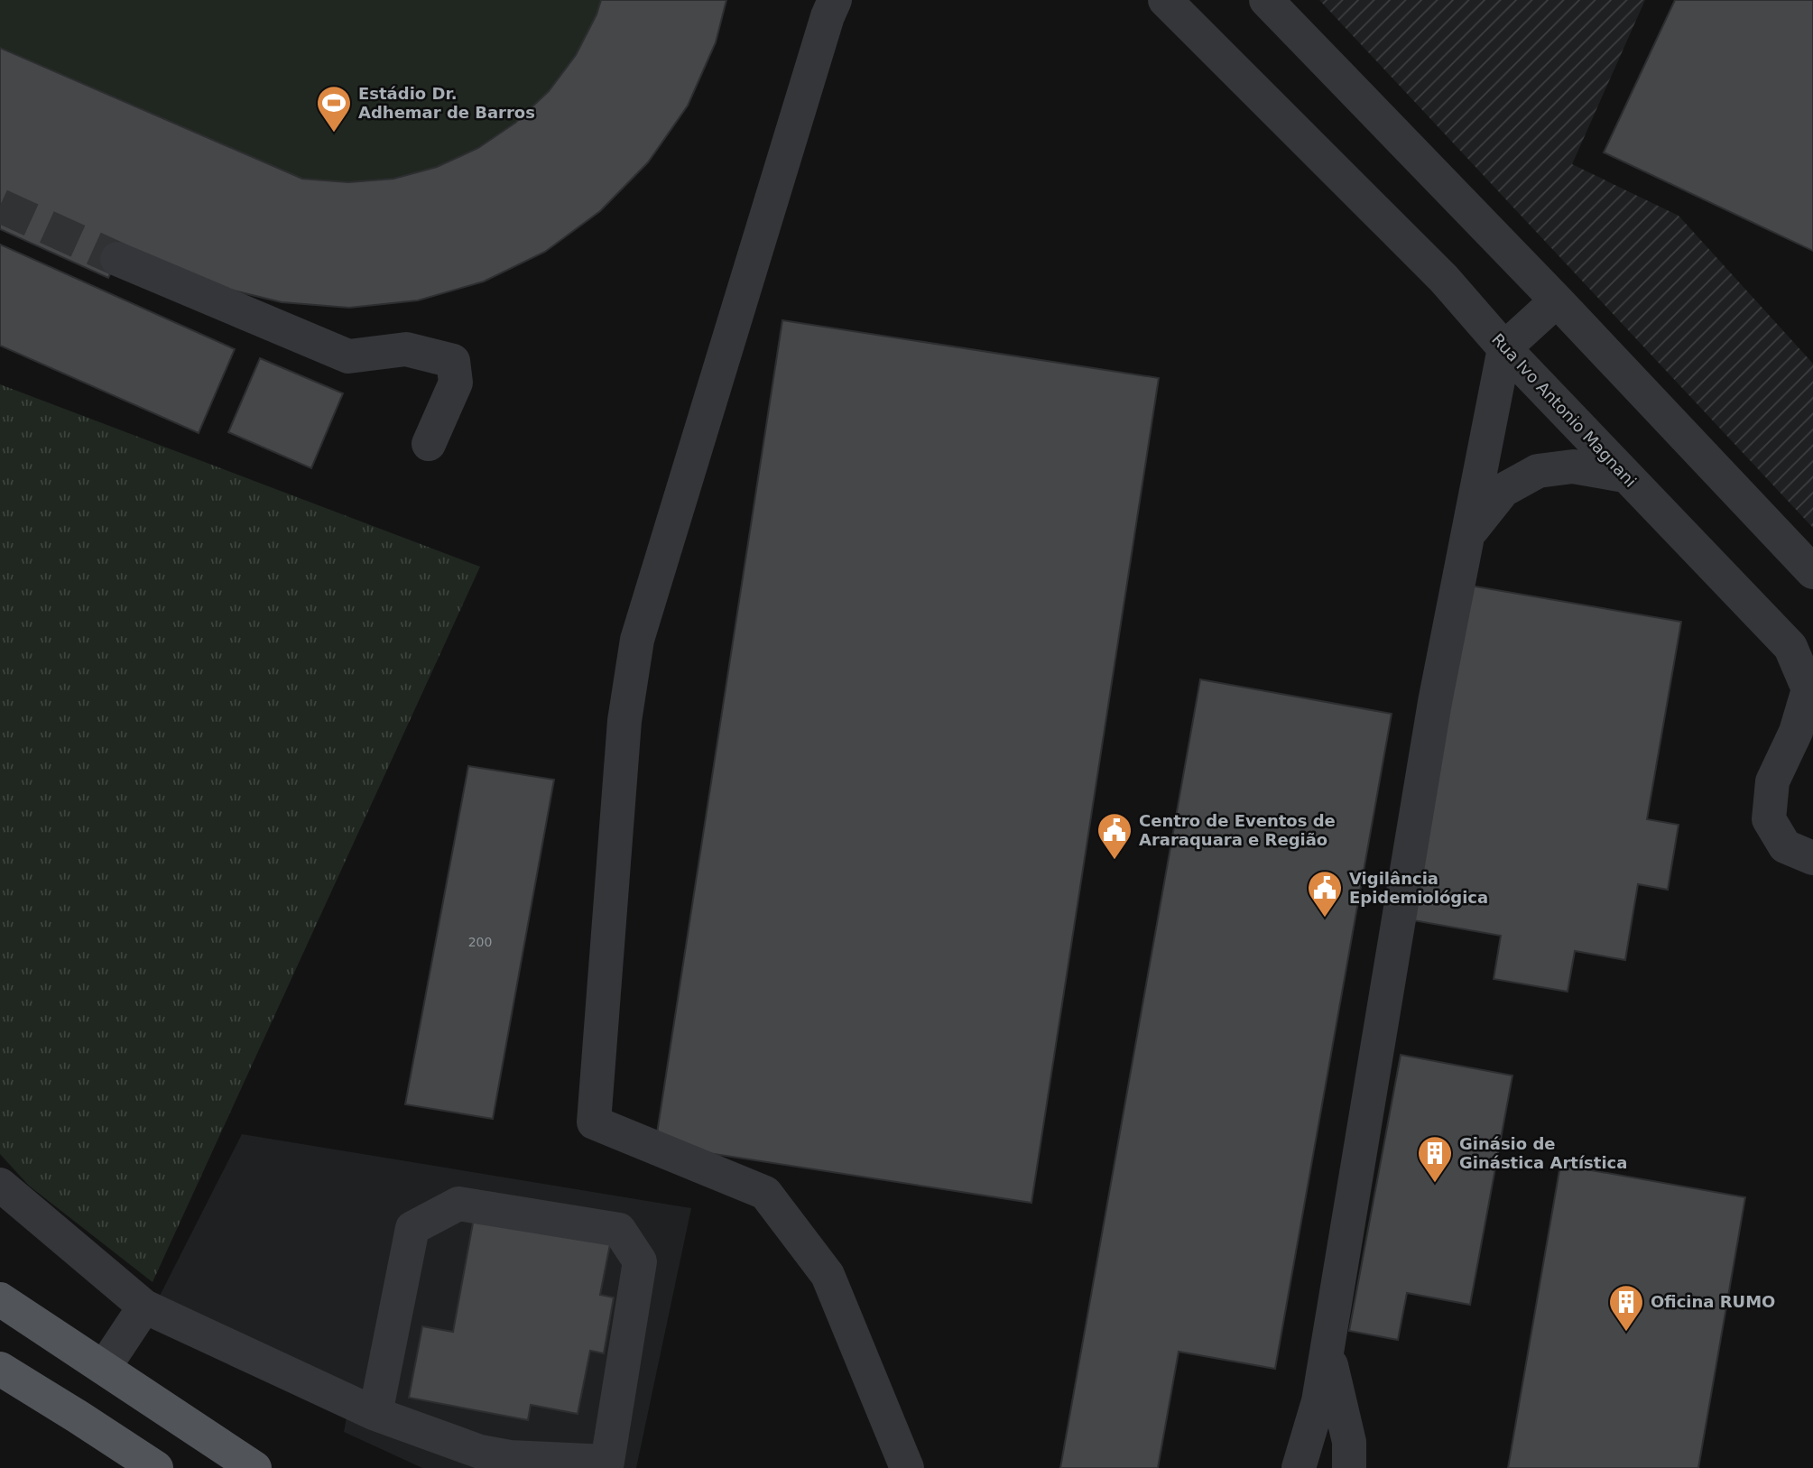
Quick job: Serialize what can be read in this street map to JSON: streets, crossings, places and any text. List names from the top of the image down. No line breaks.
{"streets":{"street":["Rua Ivo Antonio Magnani"]},"places":{"sports":["Estádio Dr. Adhemar de Barros"],"public building":["Centro de Eventos de Araraquara e Região","Vigilância Epidemiológica"],"building":["Ginásio de Ginástica Artística","Oficina RUMO"]},"house_numbers":["200"]}
